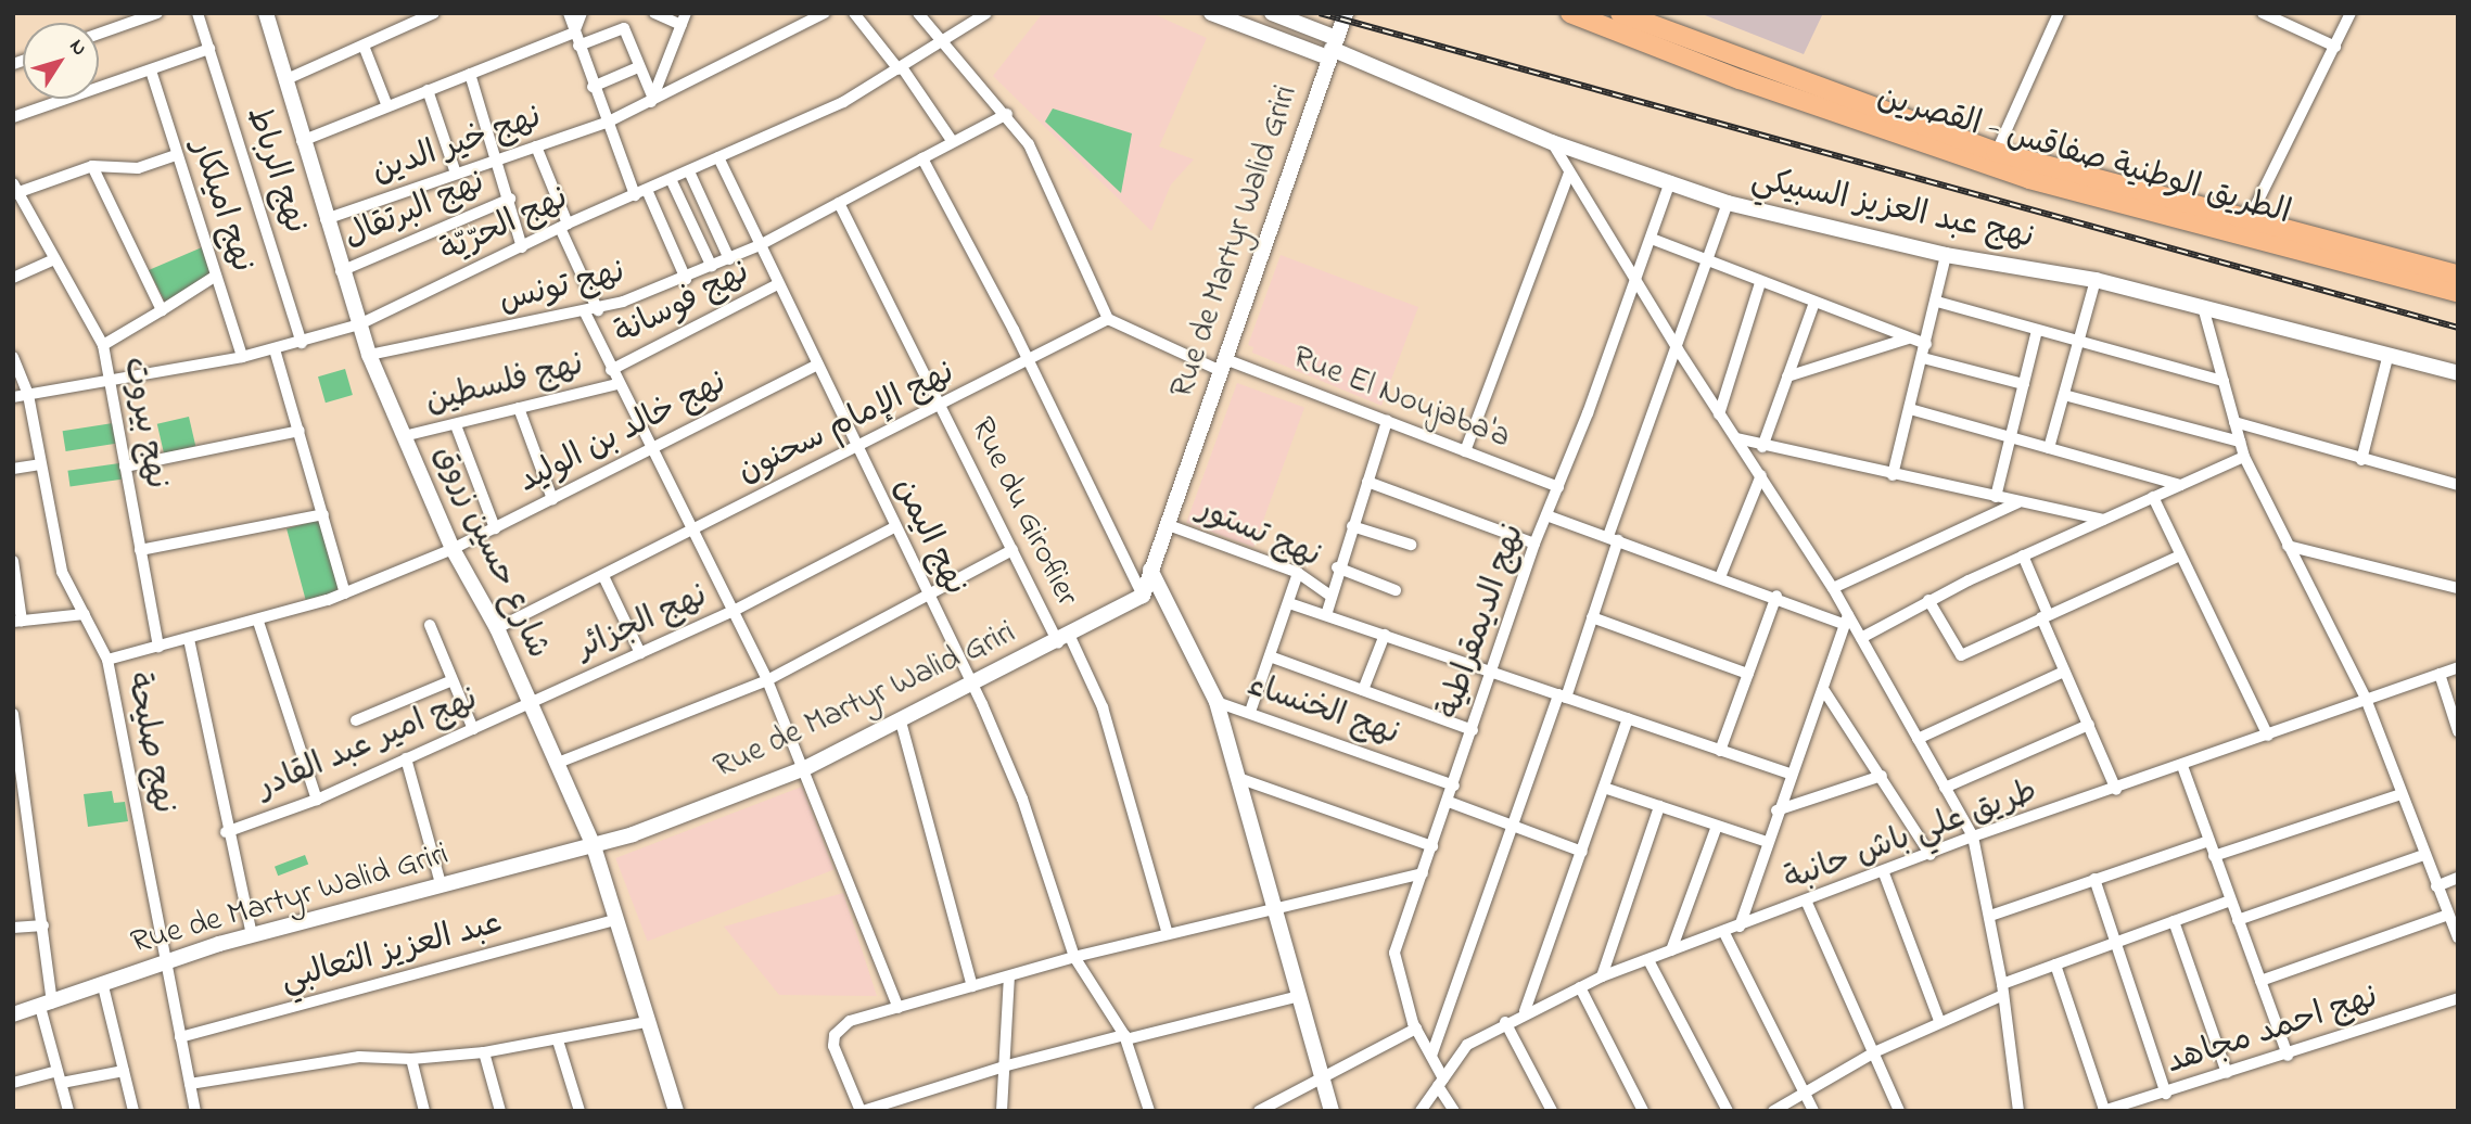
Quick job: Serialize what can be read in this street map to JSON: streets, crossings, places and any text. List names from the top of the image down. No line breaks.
{"streets":{"main road":["الطريق الوطنية صفاقس - القصرين"],"street":["نهج خير الدين","نهج الرباط","نهج اميلكار","نهج عبد العزيز السبيكي","نهج البرتقال","نهج الحرّيّة","Rue de Martyr Walid Griri","نهج تونس","نهج فوسانة","نهج فلسطين","Rue El Noujaba'a","نهج بيروت","نهج الإمام سحنون","نهج خالد بن الوليد","Rue du Giroflier","نهج تستور","نهج اليمن","شارع حسين زروق","نهج الديمقراطية","نهج الجزائر","نهج الخنساء","نهج صليحة","نهج امير عبد القادر","طريق علي باش حانبة","عبد العزيز الثعالبي","نهج احمد مجاهد"]},"crossings":[["نهج خير الدين","شارع حسين زروق"],["نهج الرباط","نهج الحرّيّة"],["نهج اميلكار","نهج الحرّيّة"],["نهج عبد العزيز السبيكي","Rue de Martyr Walid Griri"],["نهج عبد العزيز السبيكي","نهج الديمقراطية"],["نهج البرتقال","شارع حسين زروق"],["نهج الحرّيّة","نهج بيروت"],["نهج الحرّيّة","نهج اليمن"],["نهج الحرّيّة","شارع حسين زروق"],["نهج الحرّيّة","نهج صليحة"],["Rue de Martyr Walid Griri","Rue El Noujaba'a"],["Rue de Martyr Walid Griri","Rue du Giroflier"],["Rue de Martyr Walid Griri","نهج تستور"],["Rue de Martyr Walid Griri","نهج اليمن"],["Rue de Martyr Walid Griri","شارع حسين زروق"],["Rue de Martyr Walid Griri","نهج صليحة"],["نهج تونس","Rue du Giroflier"],["نهج تونس","نهج اليمن"],["نهج تونس","شارع حسين زروق"],["نهج فوسانة","نهج اليمن"],["نهج فلسطين","شارع حسين زروق"],["Rue El Noujaba'a","نهج الديمقراطية"],["نهج بيروت","نهج خالد بن الوليد"],["نهج الإمام سحنون","Rue du Giroflier"],["نهج الإمام سحنون","نهج اليمن"],["نهج الإمام سحنون","شارع حسين زروق"],["نهج خالد بن الوليد","نهج اليمن"],["نهج خالد بن الوليد","شارع حسين زروق"],["نهج خالد بن الوليد","نهج صليحة"],["نهج اليمن","نهج الجزائر"],["شارع حسين زروق","نهج الجزائر"],["شارع حسين زروق","نهج امير عبد القادر"],["شارع حسين زروق","عبد العزيز الثعالبي"],["نهج الديمقراطية","نهج الخنساء"],["نهج الديمقراطية","طريق علي باش حانبة"],["نهج الجزائر","نهج امير عبد القادر"],["نهج صليحة","عبد العزيز الثعالبي"]],"north":"top right"}
